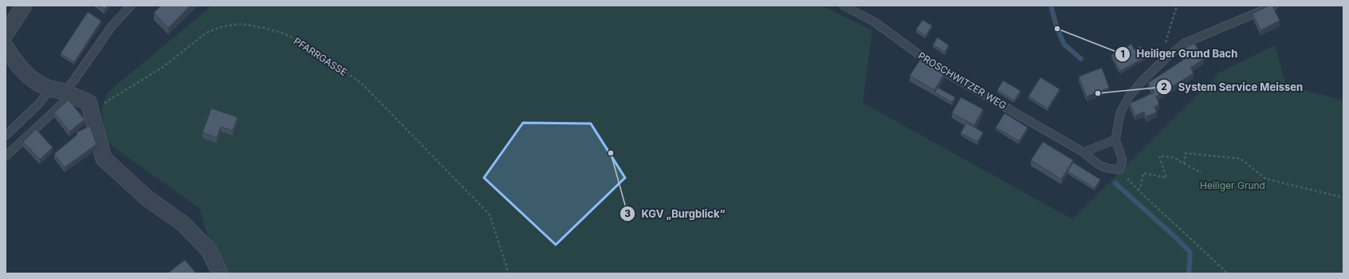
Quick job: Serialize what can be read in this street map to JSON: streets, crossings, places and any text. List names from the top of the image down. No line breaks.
{"streets":{"lane":["PROSCHWITZER WEG"],"path":["PFARRGASSE"]},"parks":["Heiliger Grund"],"places":["Heiliger Grund Bach","System Service Meissen","KGV „Burgblick“"]}
